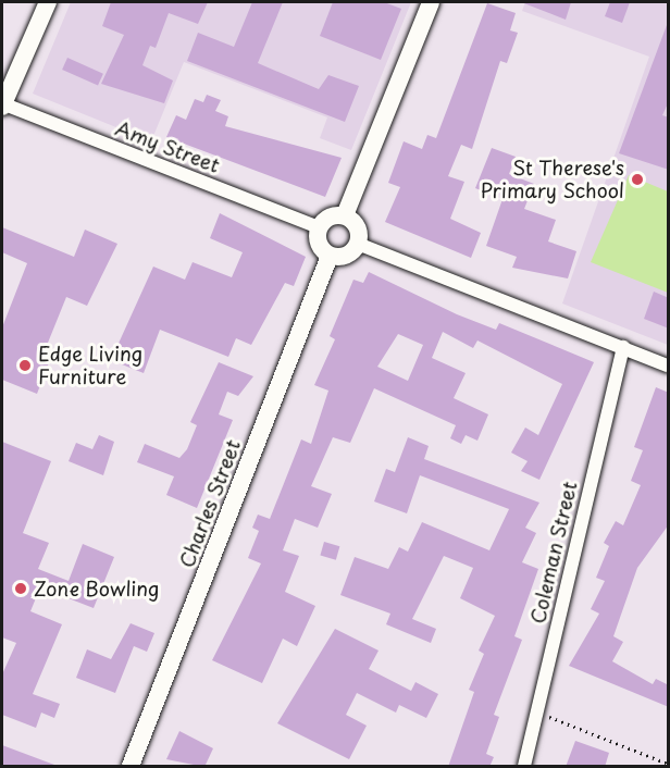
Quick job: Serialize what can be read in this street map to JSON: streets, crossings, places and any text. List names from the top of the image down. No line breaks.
{"streets":{"street":["Amy Street","Charles Street","Coleman Street"]},"crossings":[["Amy Street","Charles Street"]],"places":["St Therese's Primary School","Edge Living Furniture","Zone Bowling"]}
